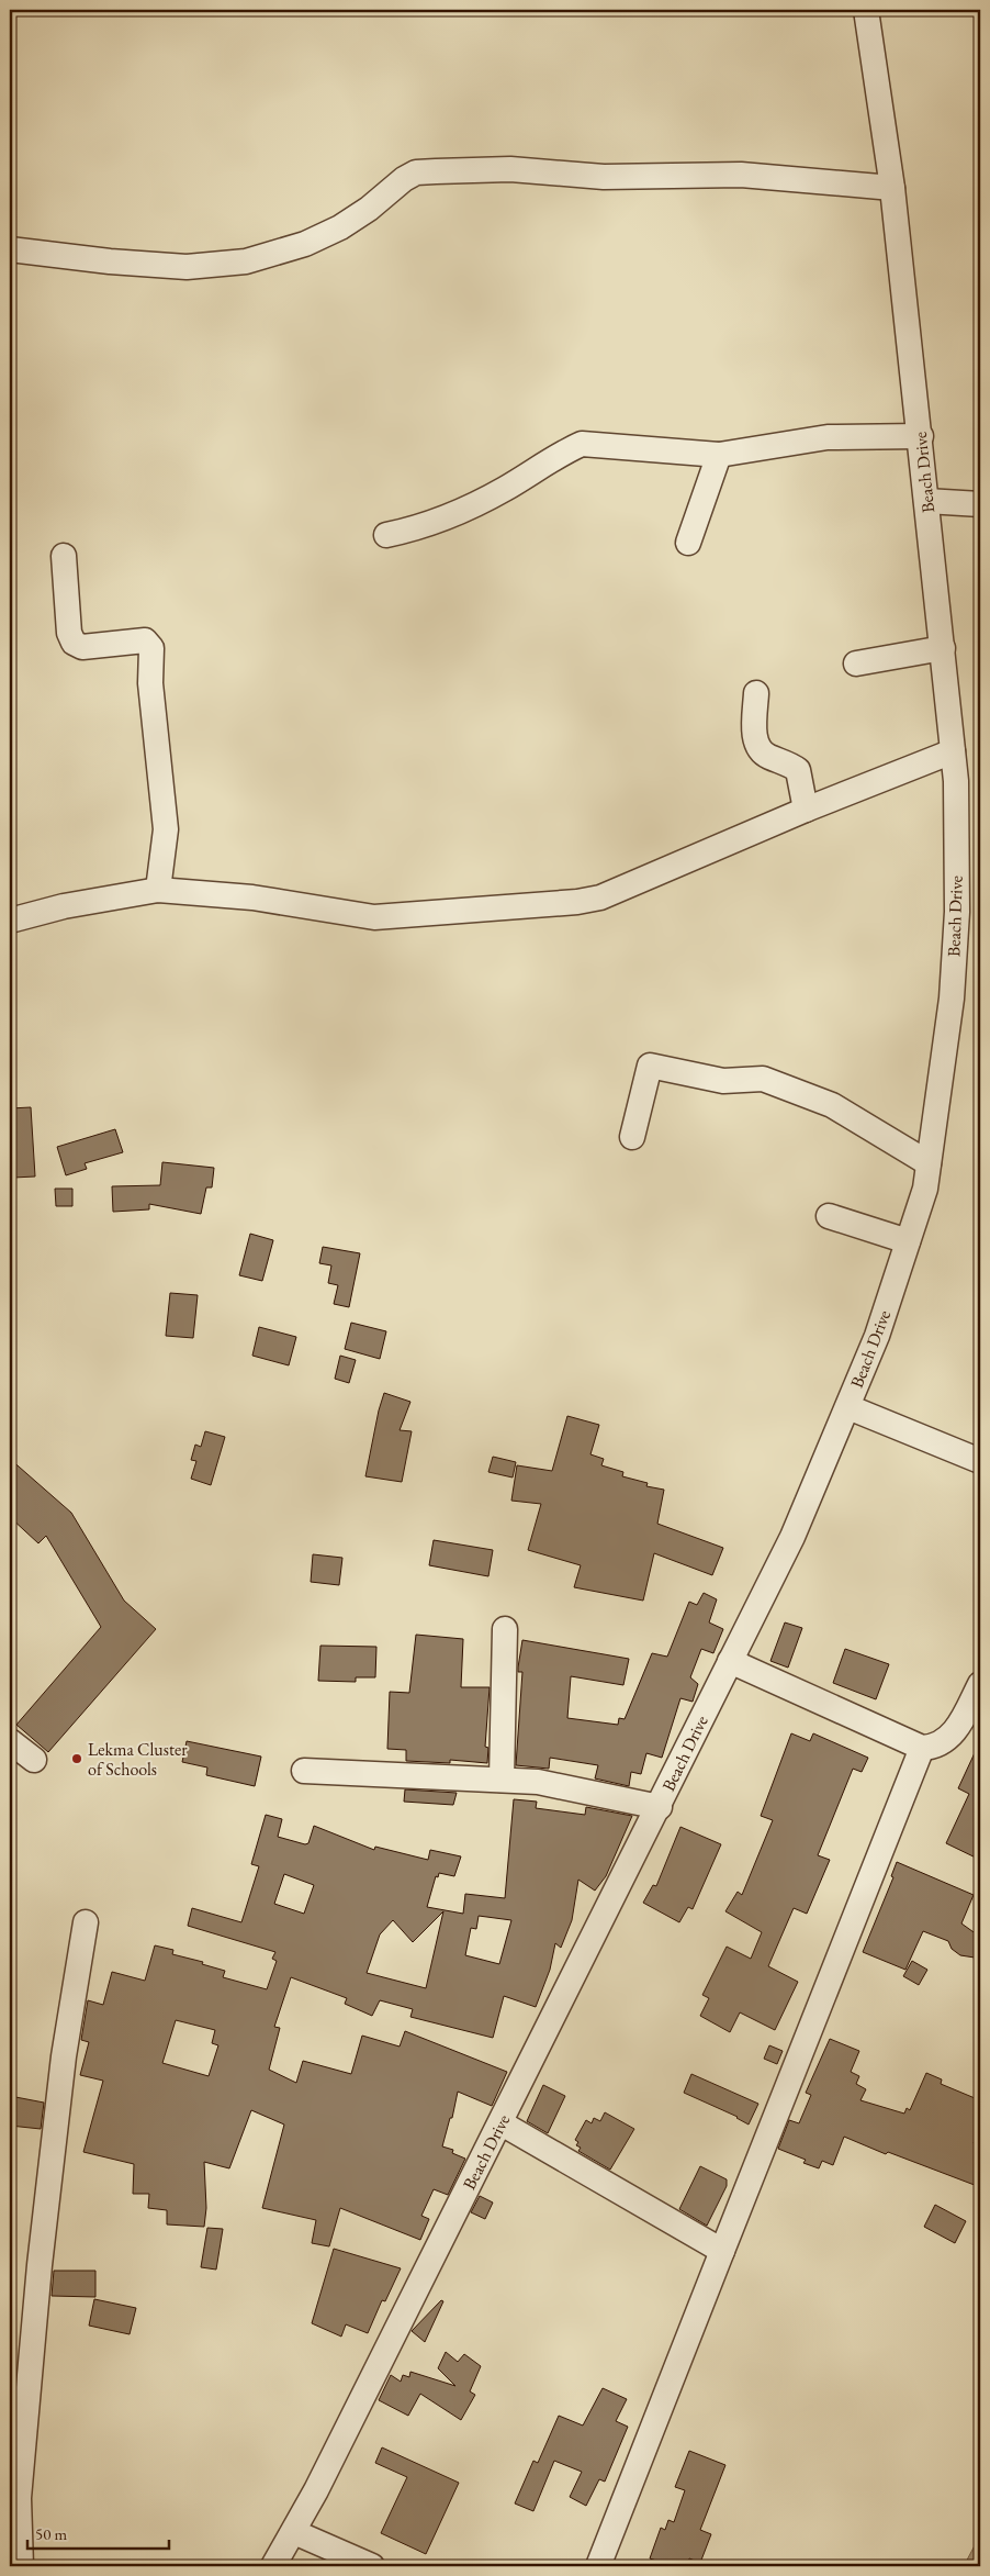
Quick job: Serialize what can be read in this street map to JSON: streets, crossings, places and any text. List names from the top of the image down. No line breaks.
{"streets":{"street":["Beach Drive"]},"places":["Lekma Cluster of Schools"],"scale_bar":"50 m"}
